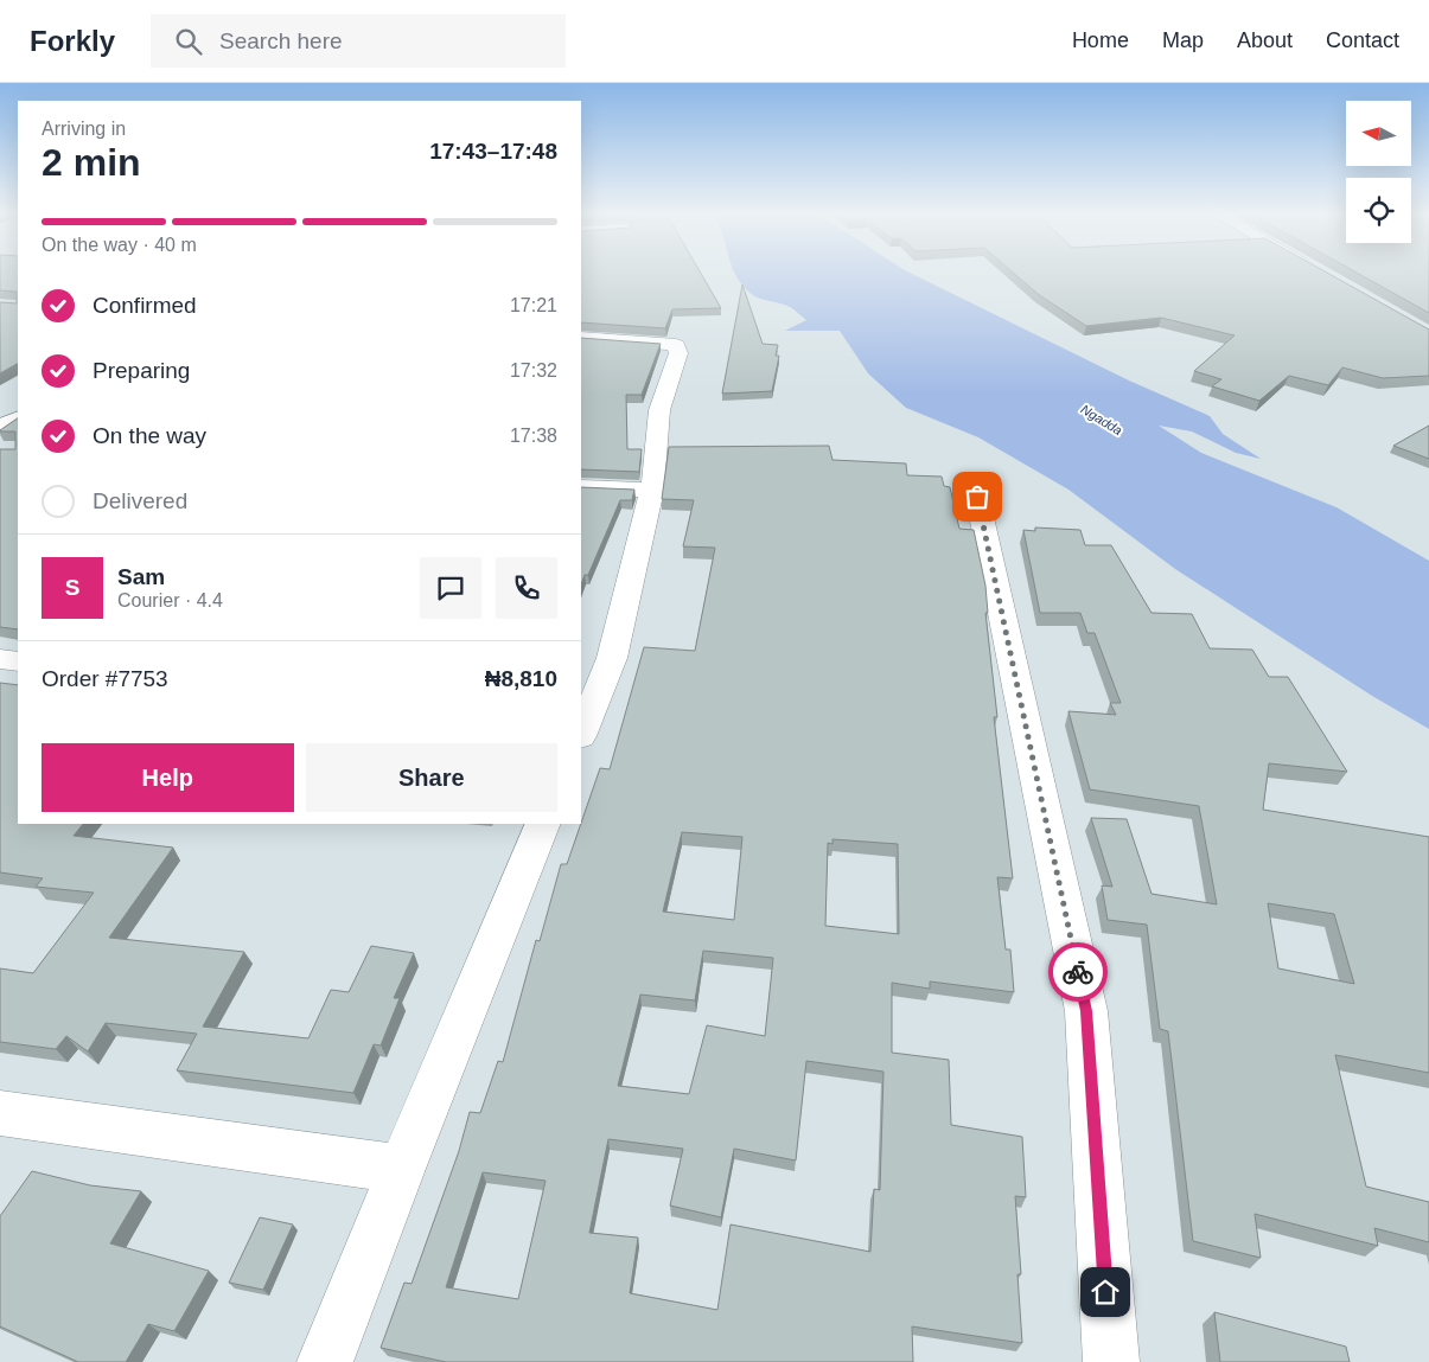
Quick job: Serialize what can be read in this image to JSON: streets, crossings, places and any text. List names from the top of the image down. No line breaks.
{"water":["Ngadda"],"north":"left","page":{"header":"Forkly","search":"Search here","nav":["Home","Map","About","Contact"],"heading":["2 min","Arriving in","17:43–17:48"],"panel":["Sam","Courier · 4.4","Order #7753","₦8,810"],"bar":"On the way · 40 m","list":[["Confirmed","17:21"],["Preparing","17:32"],["On the way","17:38"],"Delivered"],"round":"S","buttons":["Help","Share"]}}
